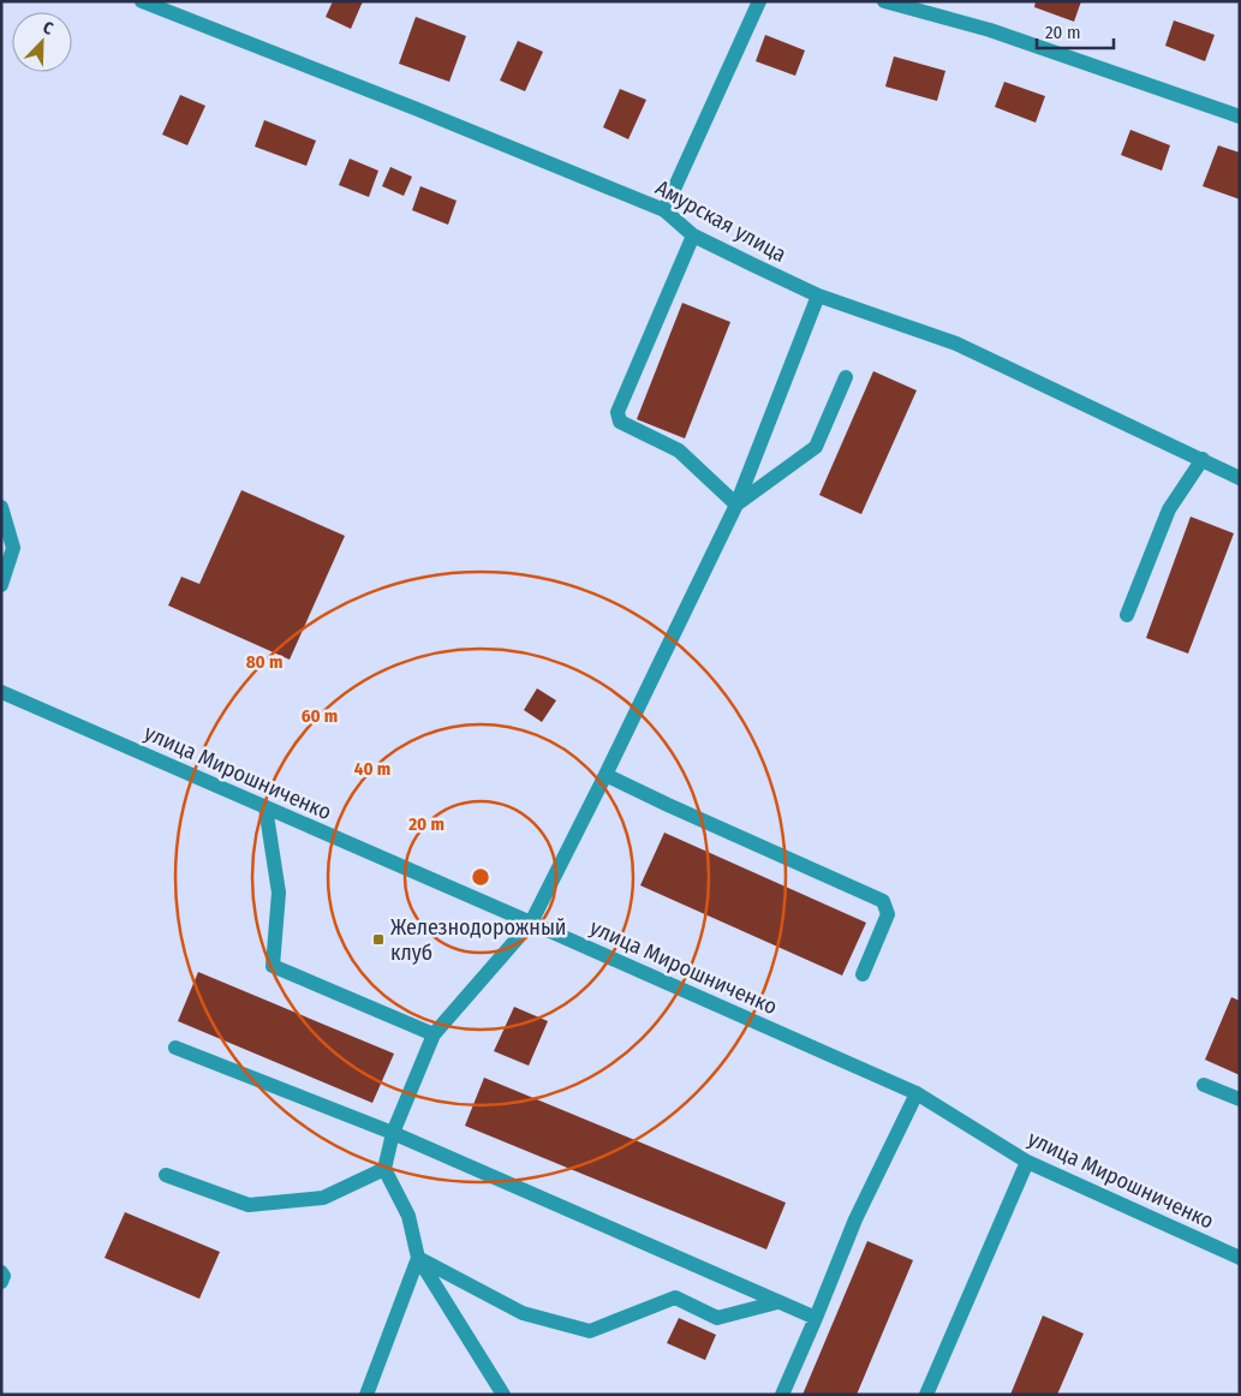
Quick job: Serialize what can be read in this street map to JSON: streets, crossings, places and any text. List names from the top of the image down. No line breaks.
{"streets":{"street":["Амурская улица","улица Мирошниченко"]},"places":{"transit":["Железнодорожный клуб"]},"scale_bar":"20 m","north":"top right","rings":["80 m","60 m","40 m","20 m"]}
